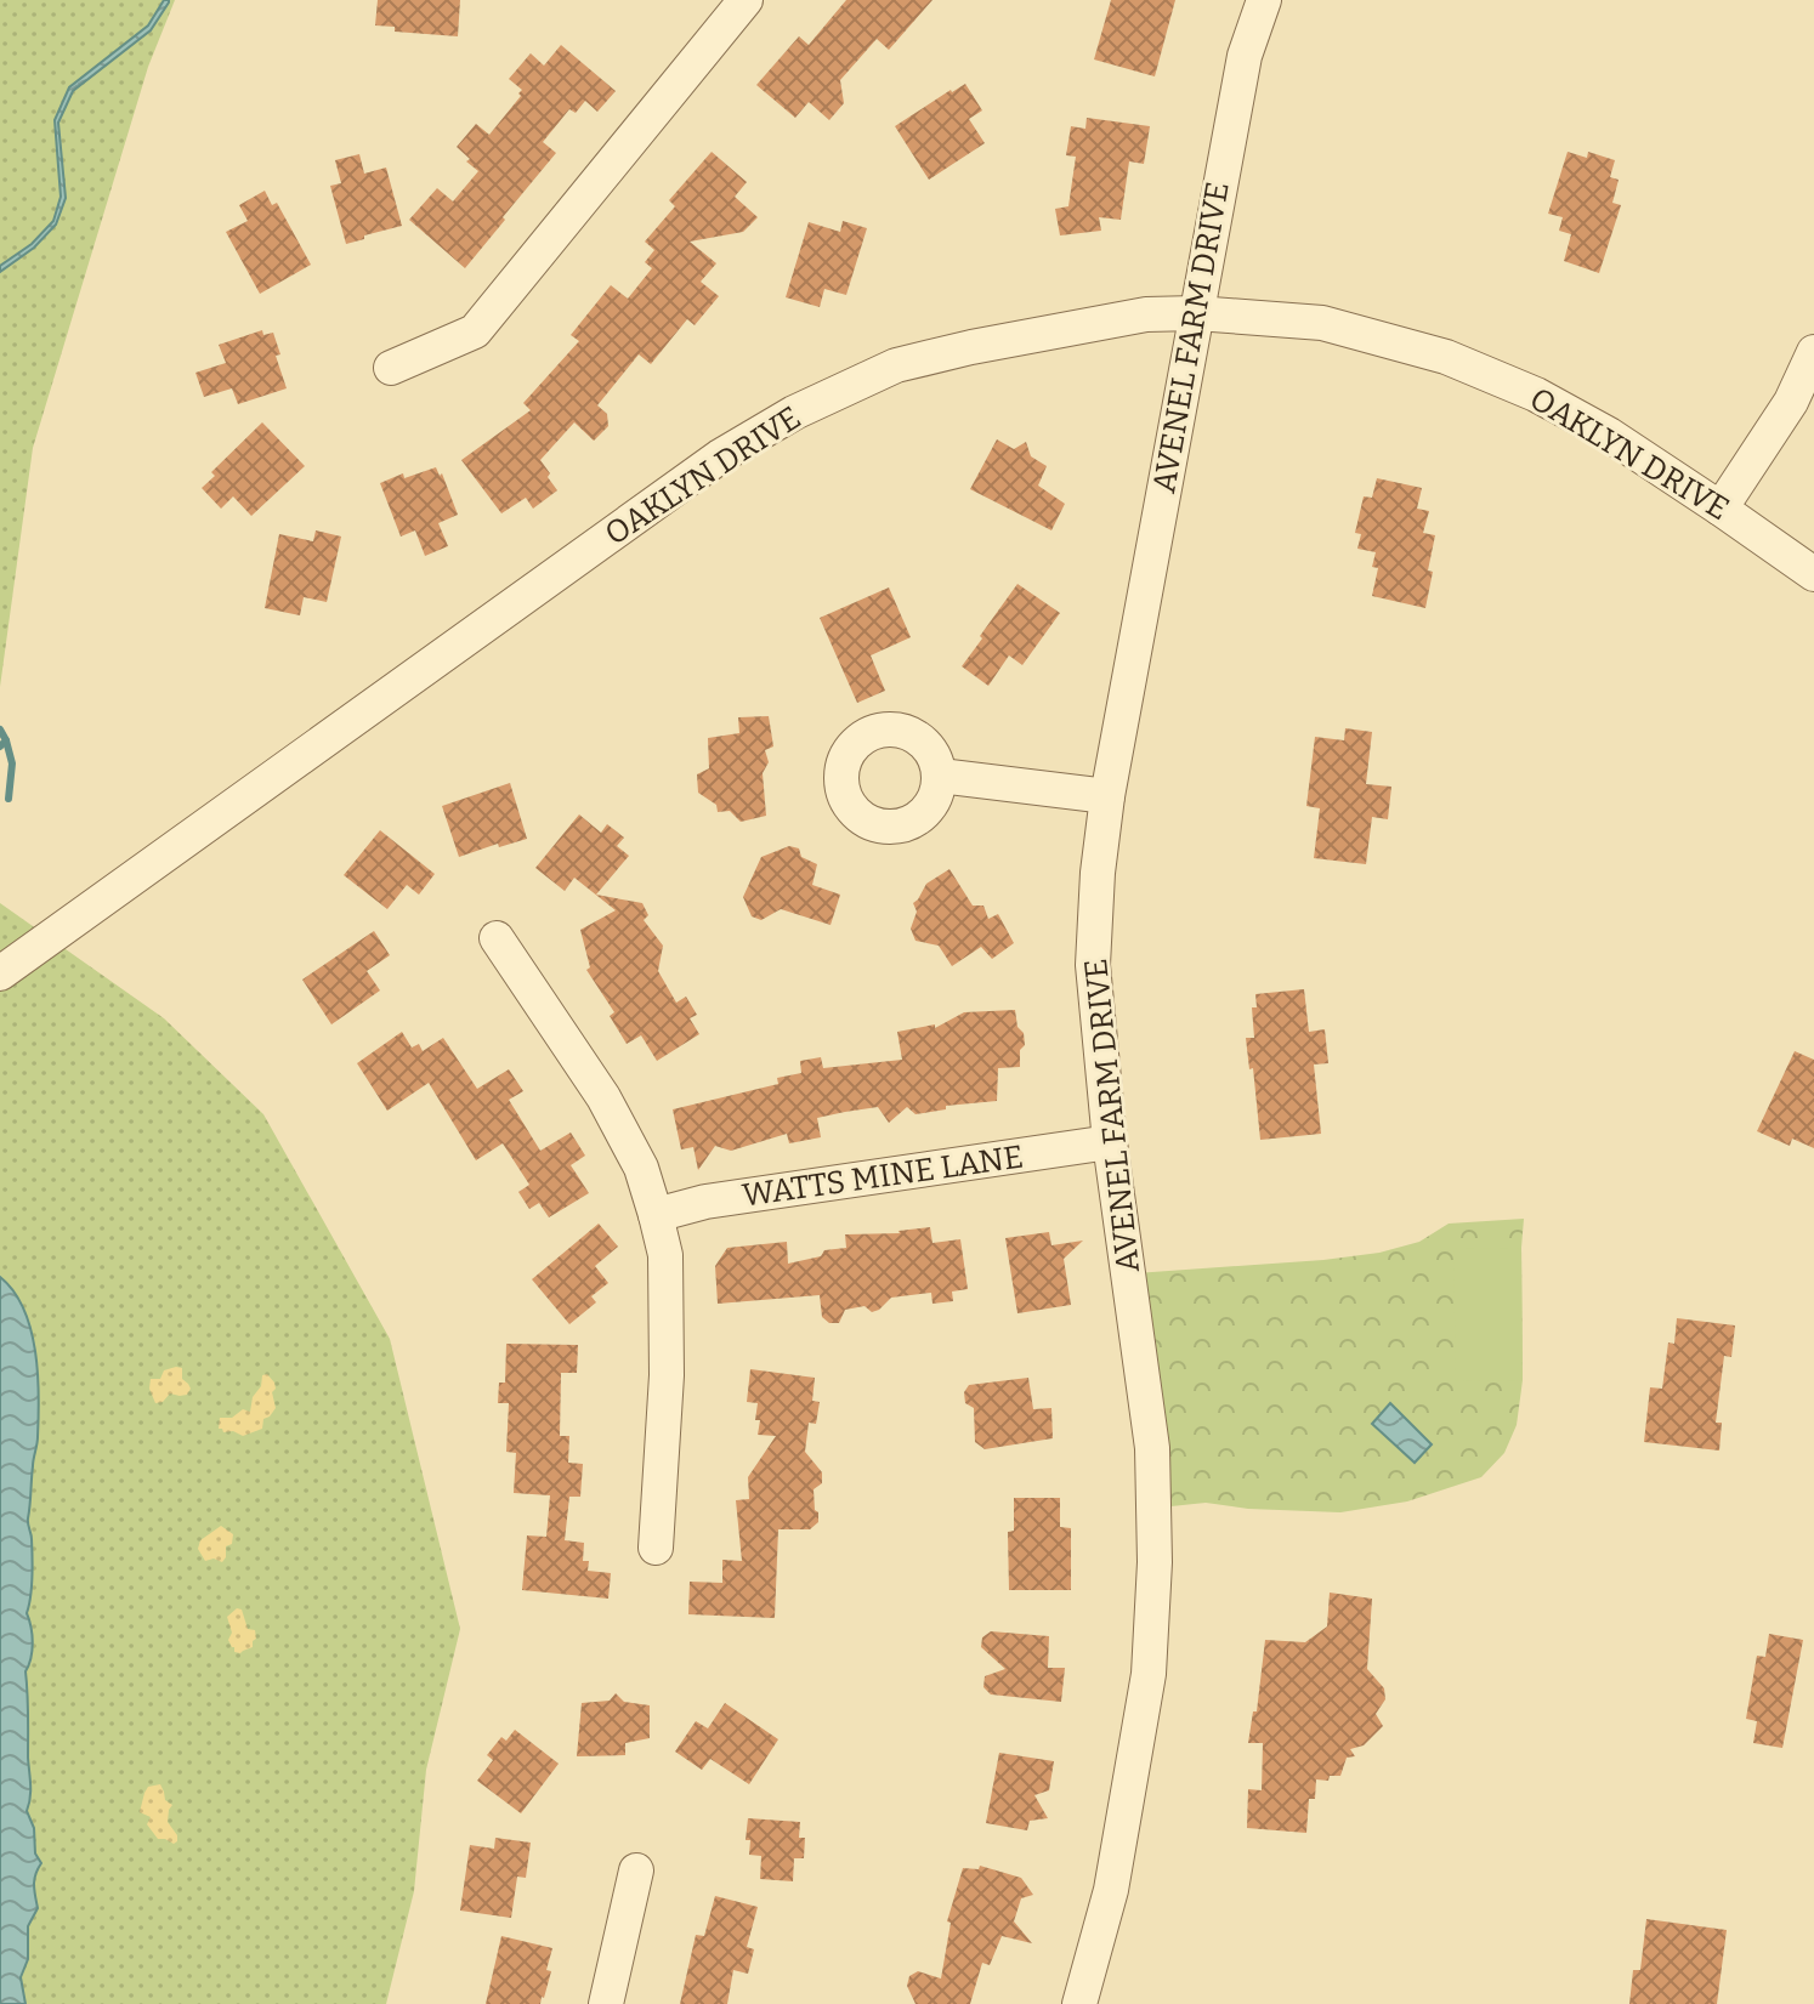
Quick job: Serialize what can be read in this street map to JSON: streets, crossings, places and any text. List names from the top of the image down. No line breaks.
{"streets":{"street":["AVENEL FARM DRIVE","OAKLYN DRIVE","WATTS MINE LANE"]},"crossings":[["AVENEL FARM DRIVE","OAKLYN DRIVE"],["AVENEL FARM DRIVE","WATTS MINE LANE"]]}
